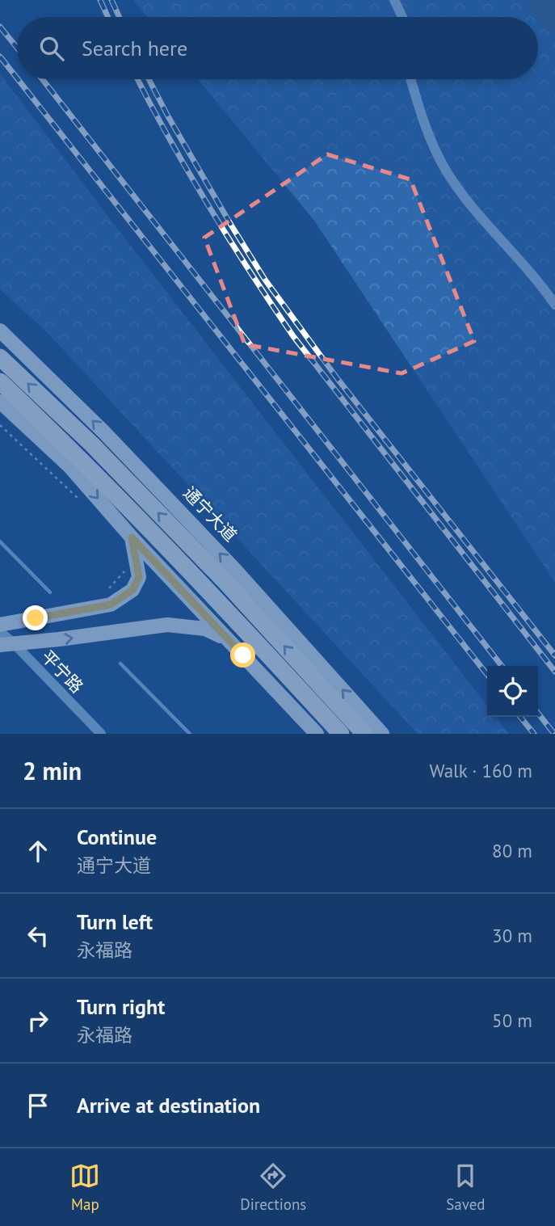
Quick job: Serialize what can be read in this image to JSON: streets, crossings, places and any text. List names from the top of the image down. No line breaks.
{"streets":{"main road":["通宁大道"],"street":["平宁路"]},"page":{"search":"Search here","heading":["2 min","Walk · 160 m"],"list":[["Continue","通宁大道","80 m"],["Turn left","永福路","30 m"],["Turn right","永福路","50 m"],"Arrive at destination"],"nav":["Map","Directions","Saved"]}}
